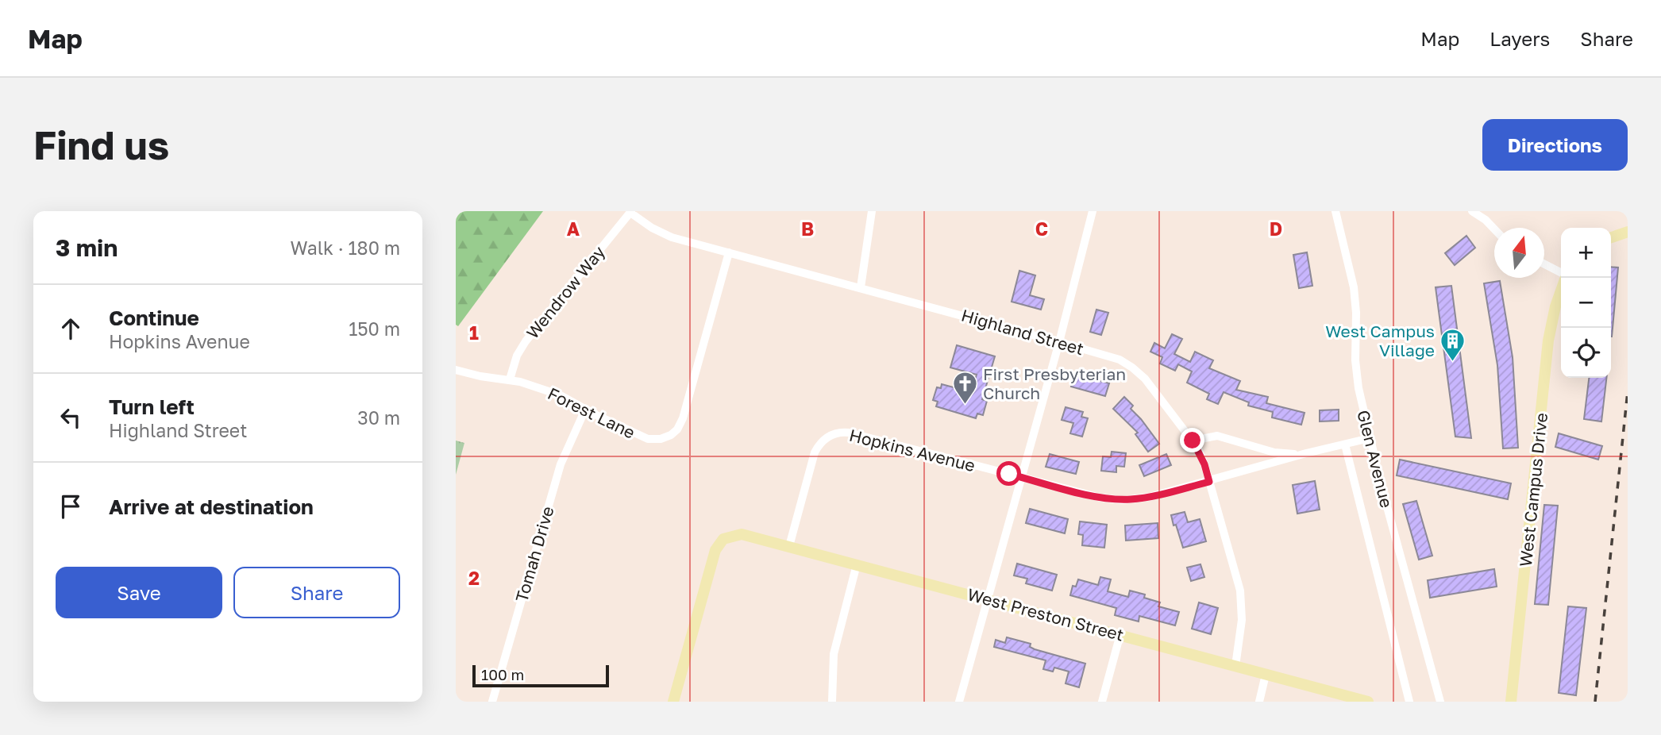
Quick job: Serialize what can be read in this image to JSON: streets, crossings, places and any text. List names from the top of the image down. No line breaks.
{"streets":{"street":["Wendrow Way","Highland Street","Forest Lane","Hopkins Avenue","Glen Avenue","West Campus Drive","Tomah Drive","West Preston Street"]},"crossings":[["Wendrow Way","Highland Street"],["Wendrow Way","Forest Lane"],["Highland Street","Forest Lane"],["Highland Street","Hopkins Avenue"],["Highland Street","West Preston Street"],["Forest Lane","Tomah Drive"],["Hopkins Avenue","Glen Avenue"],["Hopkins Avenue","West Preston Street"]],"places":{"building":["West Campus Village"],"church":["First Presbyterian Church"]},"scale_bar":"100 m","north":"top","page":{"header":"Map","nav":["Map","Layers","Share"],"buttons":["Directions",["Save","Share"]],"title":"Find us","heading":["3 min","Walk · 180 m"],"map_buttons":["+","−"],"list":[["Continue","Hopkins Avenue","150 m"],["Turn left","Highland Street","30 m"],"Arrive at destination"],"scale":"100 m"},"grid":{"columns":["A","B","C","D"],"rows":["1","2"]}}
